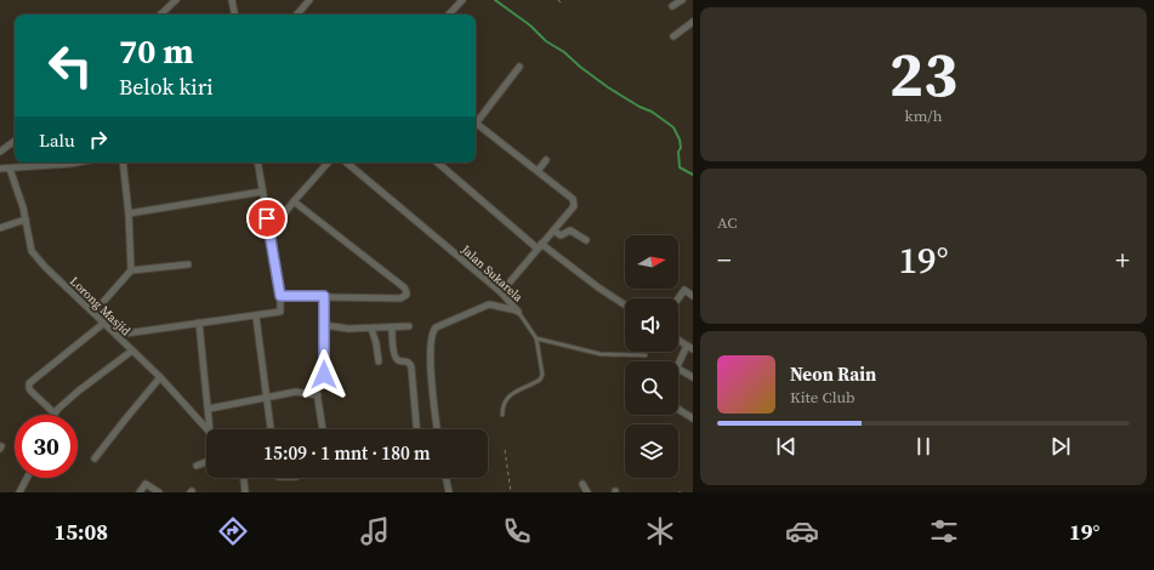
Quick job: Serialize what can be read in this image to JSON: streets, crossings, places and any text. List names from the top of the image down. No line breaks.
{"streets":{"street":["Jalan Sukarela","Lorong Masjid"]},"north":"right","page":{"tile":[["23","km/h"],"AC"],"turn":["70 m","Belok kiri"],"then":"Lalu","heat":["−","19°","+"],"song":["Neon Rain","Kite Club"],"limit":"30","trip":"15:09 · 1 mnt · 180 m","tabs":["15:08","19°"]}}
